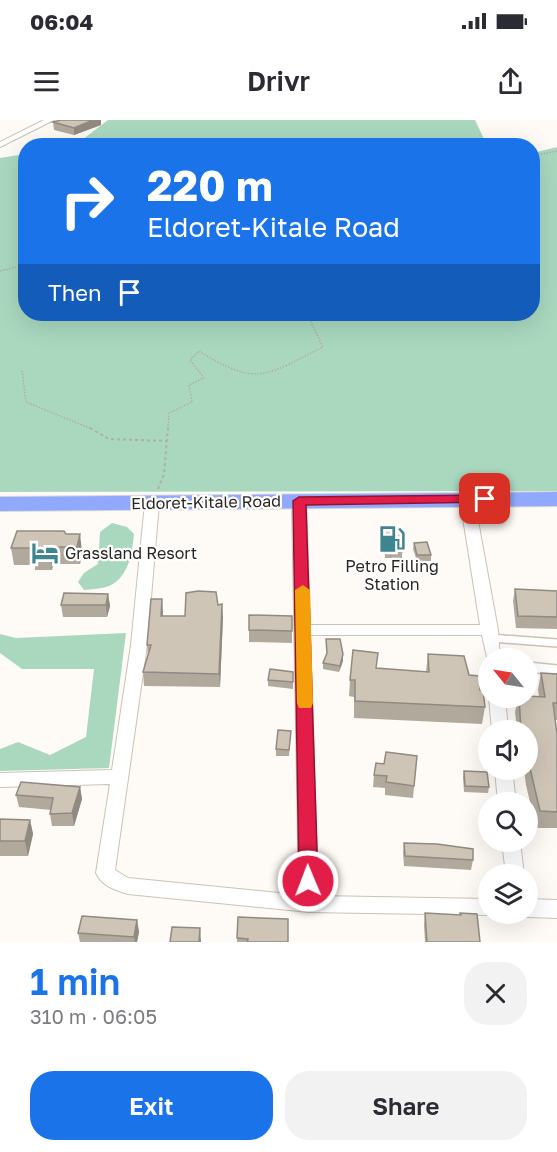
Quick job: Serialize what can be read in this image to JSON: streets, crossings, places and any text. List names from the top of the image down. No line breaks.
{"streets":{"highway":["Eldoret-Kitale Road"]},"places":{"fuel station":["Petro Filling Station"],"hotel":["Grassland Resort"]},"north":"top left","page":{"status":"06:04","header":"Drivr","turn":["220 m","Eldoret-Kitale Road"],"then":"Then","heading":["1 min","310 m · 06:05"],"buttons":["Exit","Share"]}}
